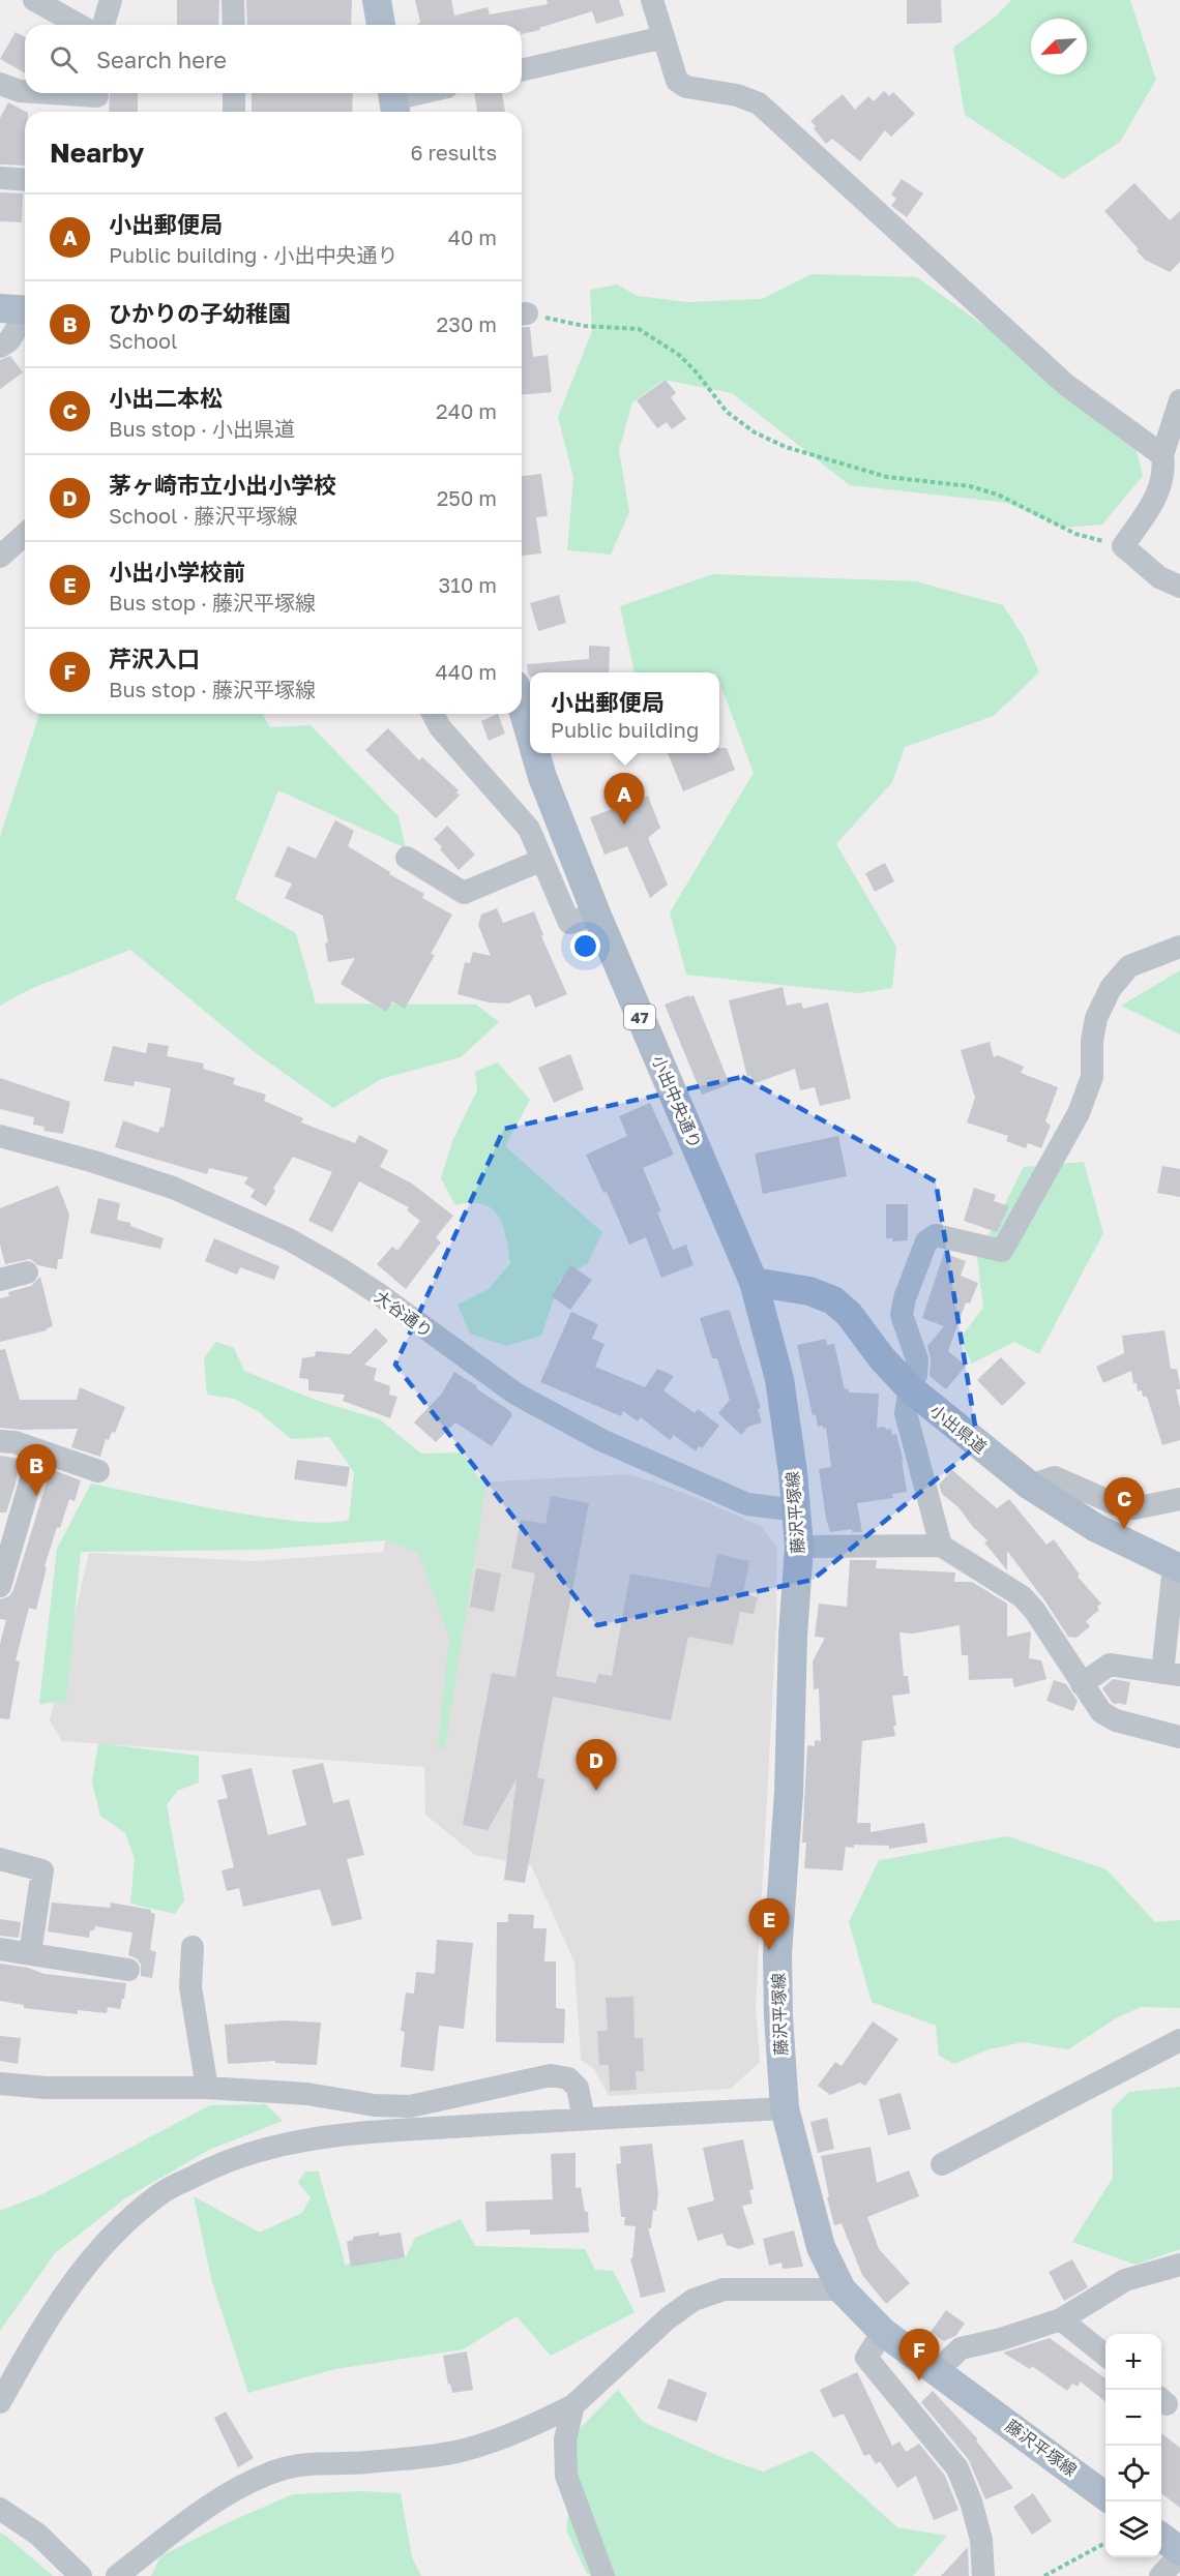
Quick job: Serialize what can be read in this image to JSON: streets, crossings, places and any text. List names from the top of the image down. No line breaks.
{"streets":{"main road":["47","小出中央通り","小出県道","藤沢平塚線"],"street":["大谷通り"]},"crossings":[["小出中央通り","小出県道"],["小出中央通り","藤沢平塚線"],["大谷通り","藤沢平塚線"],["小出県道","藤沢平塚線"]],"north":"bottom left","page":{"search":"Search here","heading":["Nearby","6 results"],"list":[{"mark":"A","name":"小出郵便局","note":"Public building · 小出中央通り","value":"40 m"},{"mark":"B","name":"ひかりの子幼稚園","note":"School","value":"230 m"},{"mark":"C","name":"小出二本松","note":"Bus stop · 小出県道","value":"240 m"},{"mark":"D","name":"茅ヶ崎市立小出小学校","note":"School · 藤沢平塚線","value":"250 m"},{"mark":"E","name":"小出小学校前","note":"Bus stop · 藤沢平塚線","value":"310 m"},{"mark":"F","name":"芹沢入口","note":"Bus stop · 藤沢平塚線","value":"440 m"}],"popup":["小出郵便局","Public building"],"pins":["A","B","C","D","E","F"],"map_buttons":["+","−"]}}
